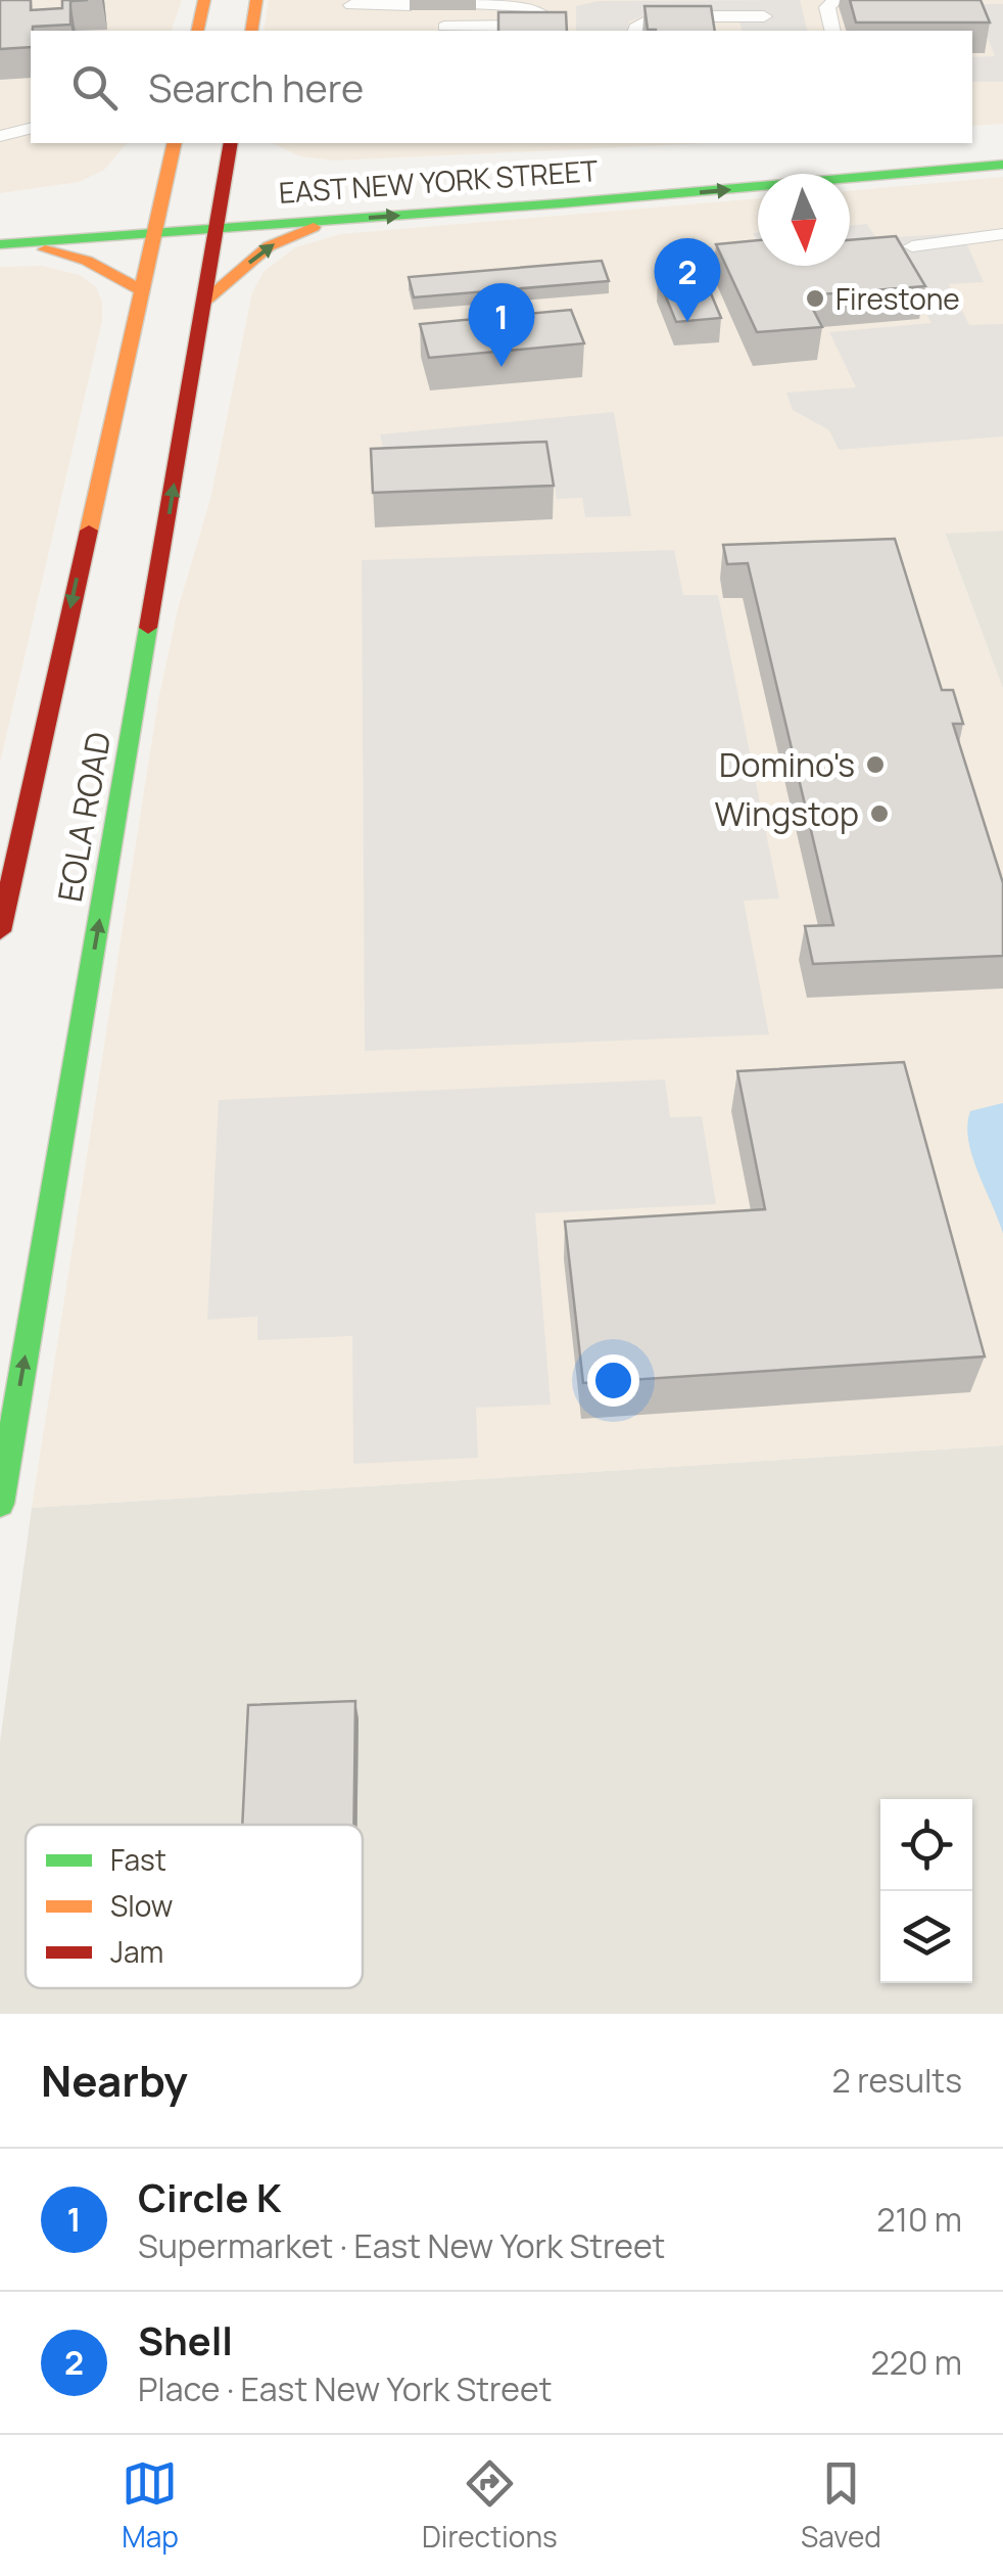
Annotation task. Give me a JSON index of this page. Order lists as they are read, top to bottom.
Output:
{
  "streets": {
    "main road": ["EAST NEW YORK STREET", "EOLA ROAD"]
  },
  "crossings": [
    ["EAST NEW YORK STREET", "EOLA ROAD"]
  ],
  "one_way": ["EAST NEW YORK STREET"],
  "places": ["Firestone", "Domino's", "Wingstop"],
  "legend": ["Fast", "Slow", "Jam"],
  "north": "bottom",
  "page": {
    "search": "Search here",
    "pins": ["2", "1"],
    "heading": ["Nearby", "2 results"],
    "list": [
      {
        "mark": "1",
        "name": "Circle K",
        "note": "Supermarket · East New York Street",
        "value": "210 m"
      },
      {
        "mark": "2",
        "name": "Shell",
        "note": "Place · East New York Street",
        "value": "220 m"
      }
    ],
    "nav": ["Map", "Directions", "Saved"]
  }
}
